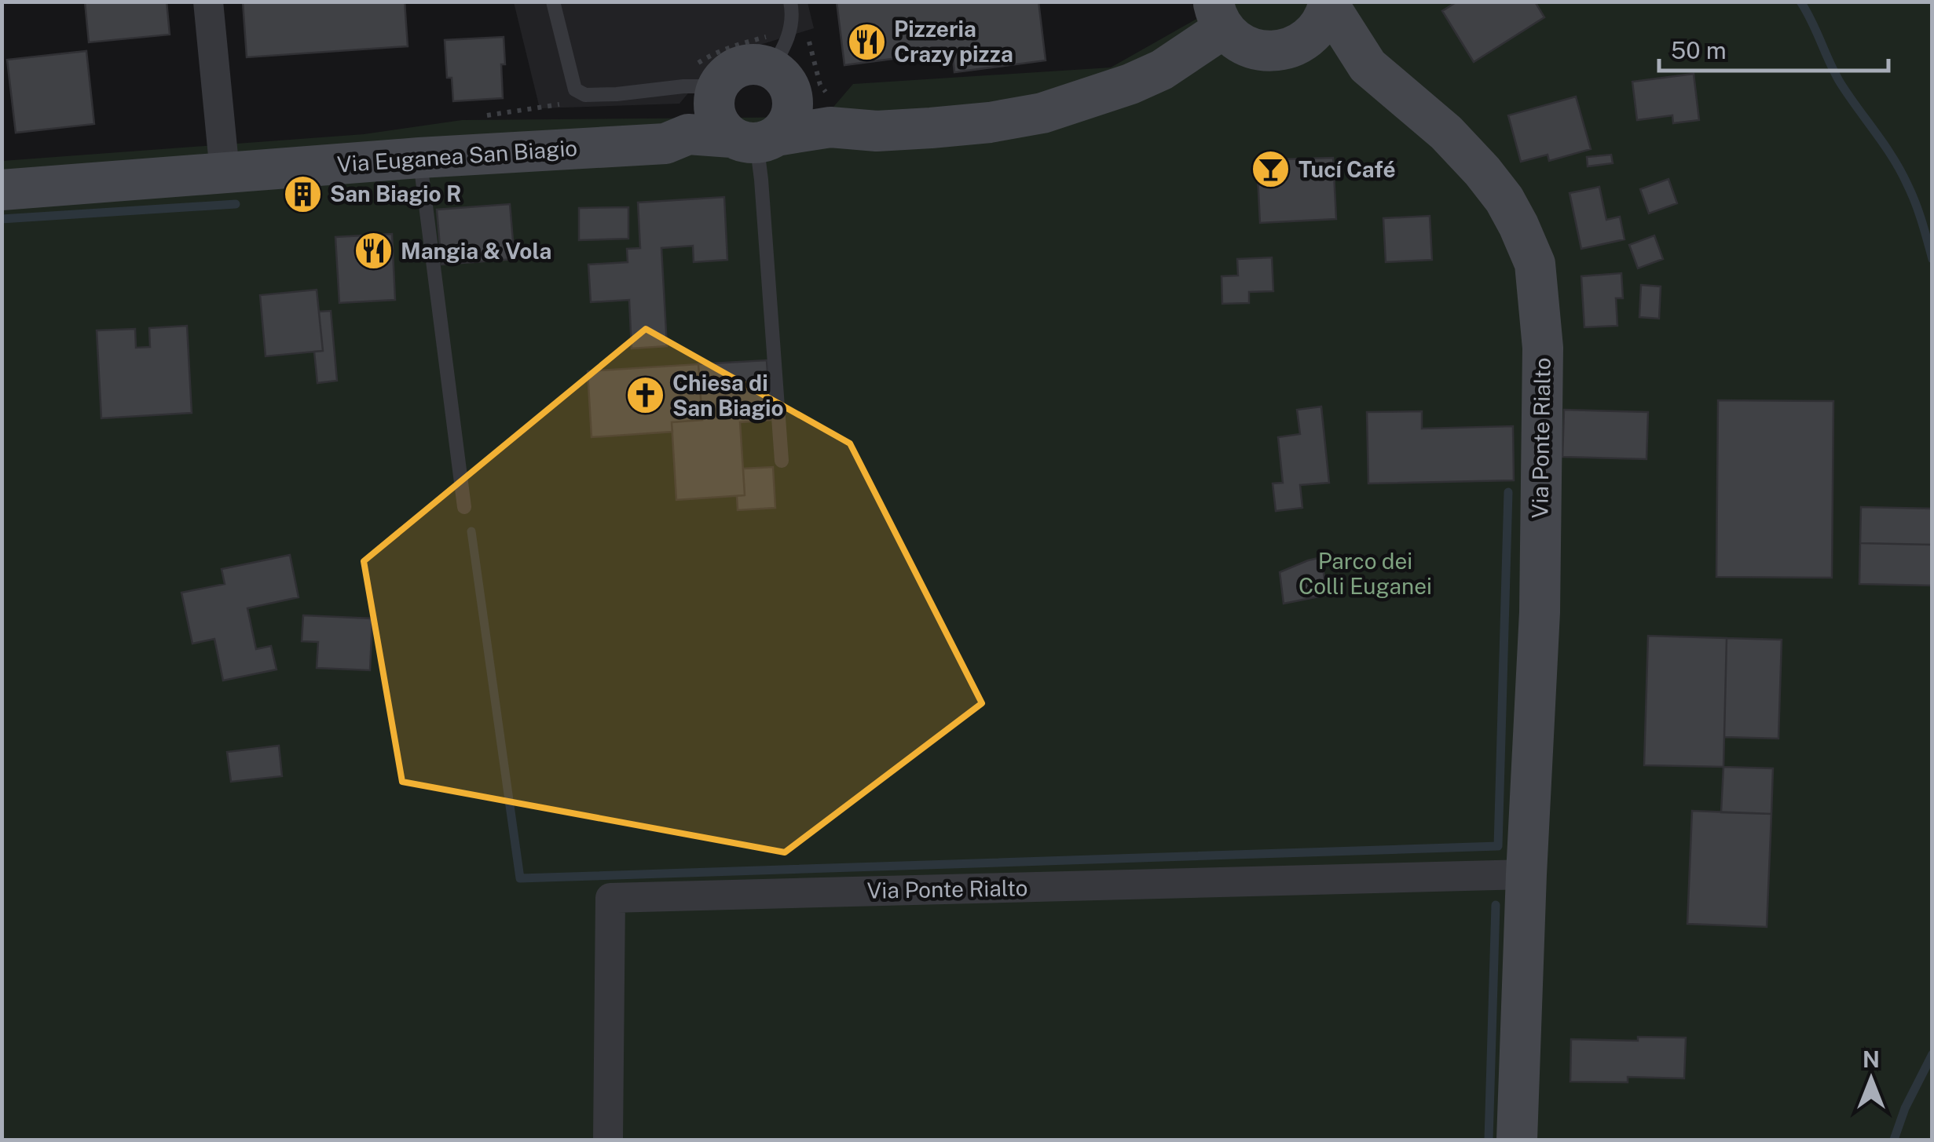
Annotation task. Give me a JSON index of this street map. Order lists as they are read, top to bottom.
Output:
{
  "streets": {
    "main road": ["Via Euganea San Biagio", "Via Ponte Rialto"]
  },
  "parks": ["Parco dei Colli Euganei"],
  "places": {
    "restaurant": ["Pizzeria Crazy pizza", "Mangia & Vola"],
    "bar": ["Tucí Café"],
    "building": ["San Biagio R"],
    "church": ["Chiesa di San Biagio"]
  },
  "scale_bar": "50 m",
  "north": "top"
}
